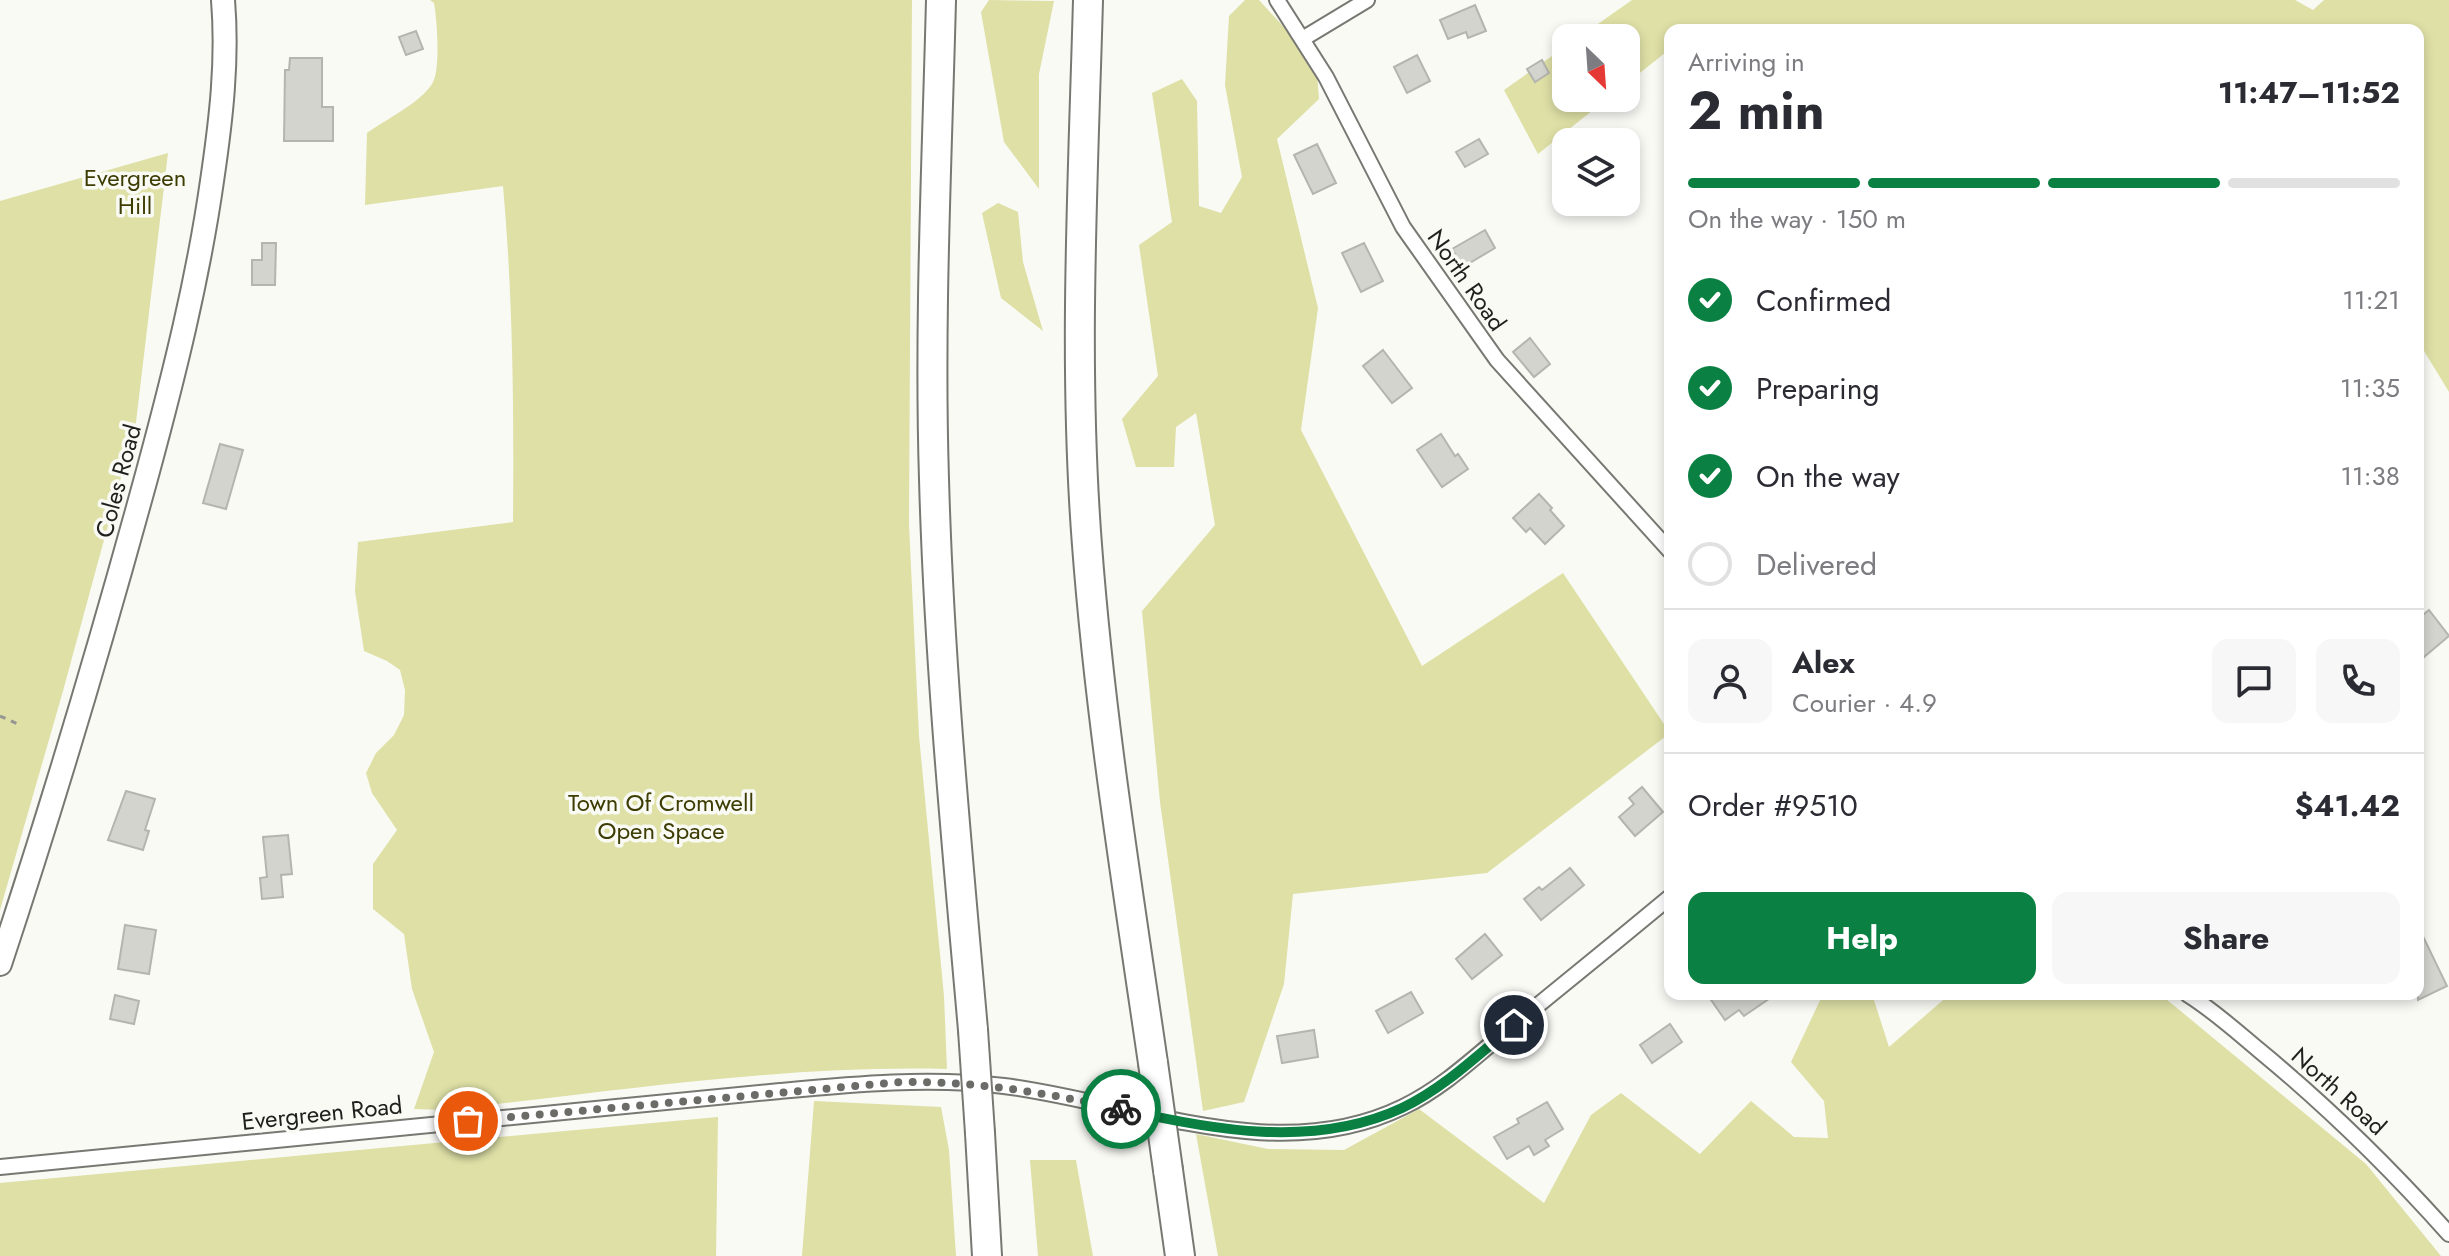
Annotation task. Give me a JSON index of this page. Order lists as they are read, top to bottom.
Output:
{
  "streets": {
    "street": ["North Road", "Coles Road", "Evergreen Road"]
  },
  "parks": ["Evergreen Hill", "Town Of Cromwell Open Space"],
  "north": "bottom right",
  "page": {
    "heading": ["2 min", "Arriving in", "11:47–11:52"],
    "panel": [
      "Alex",
      "Courier · 4.9",
      "Order #9510",
      "$41.42"
    ],
    "bar": "On the way · 150 m",
    "list": [
      ["Confirmed", "11:21"],
      ["Preparing", "11:35"],
      ["On the way", "11:38"],
      "Delivered"
    ],
    "buttons": ["Help", "Share"]
  }
}
